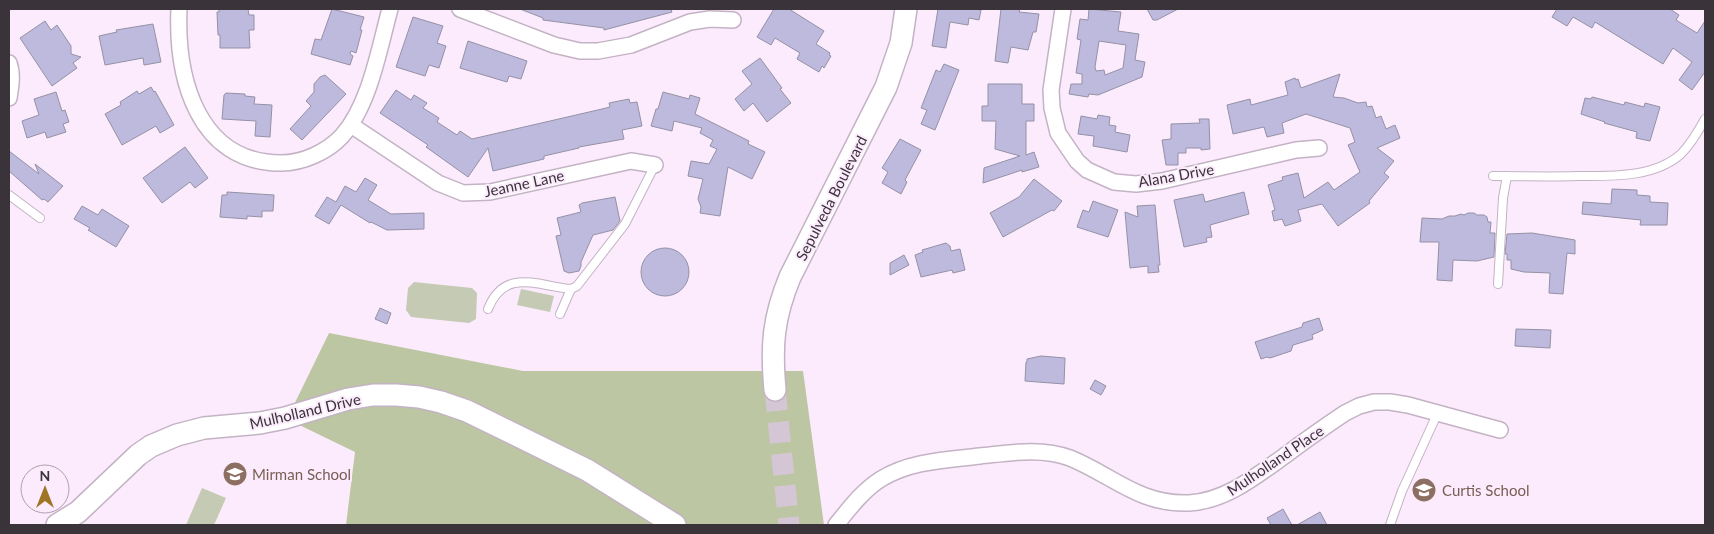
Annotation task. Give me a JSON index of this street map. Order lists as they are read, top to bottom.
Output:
{
  "streets": {
    "main road": ["Sepulveda Boulevard", "Mulholland Drive"],
    "street": ["Alana Drive", "Jeanne Lane", "Mulholland Place"]
  },
  "places": {
    "school or university": ["Mirman School", "Curtis School"]
  },
  "north": "top"
}
